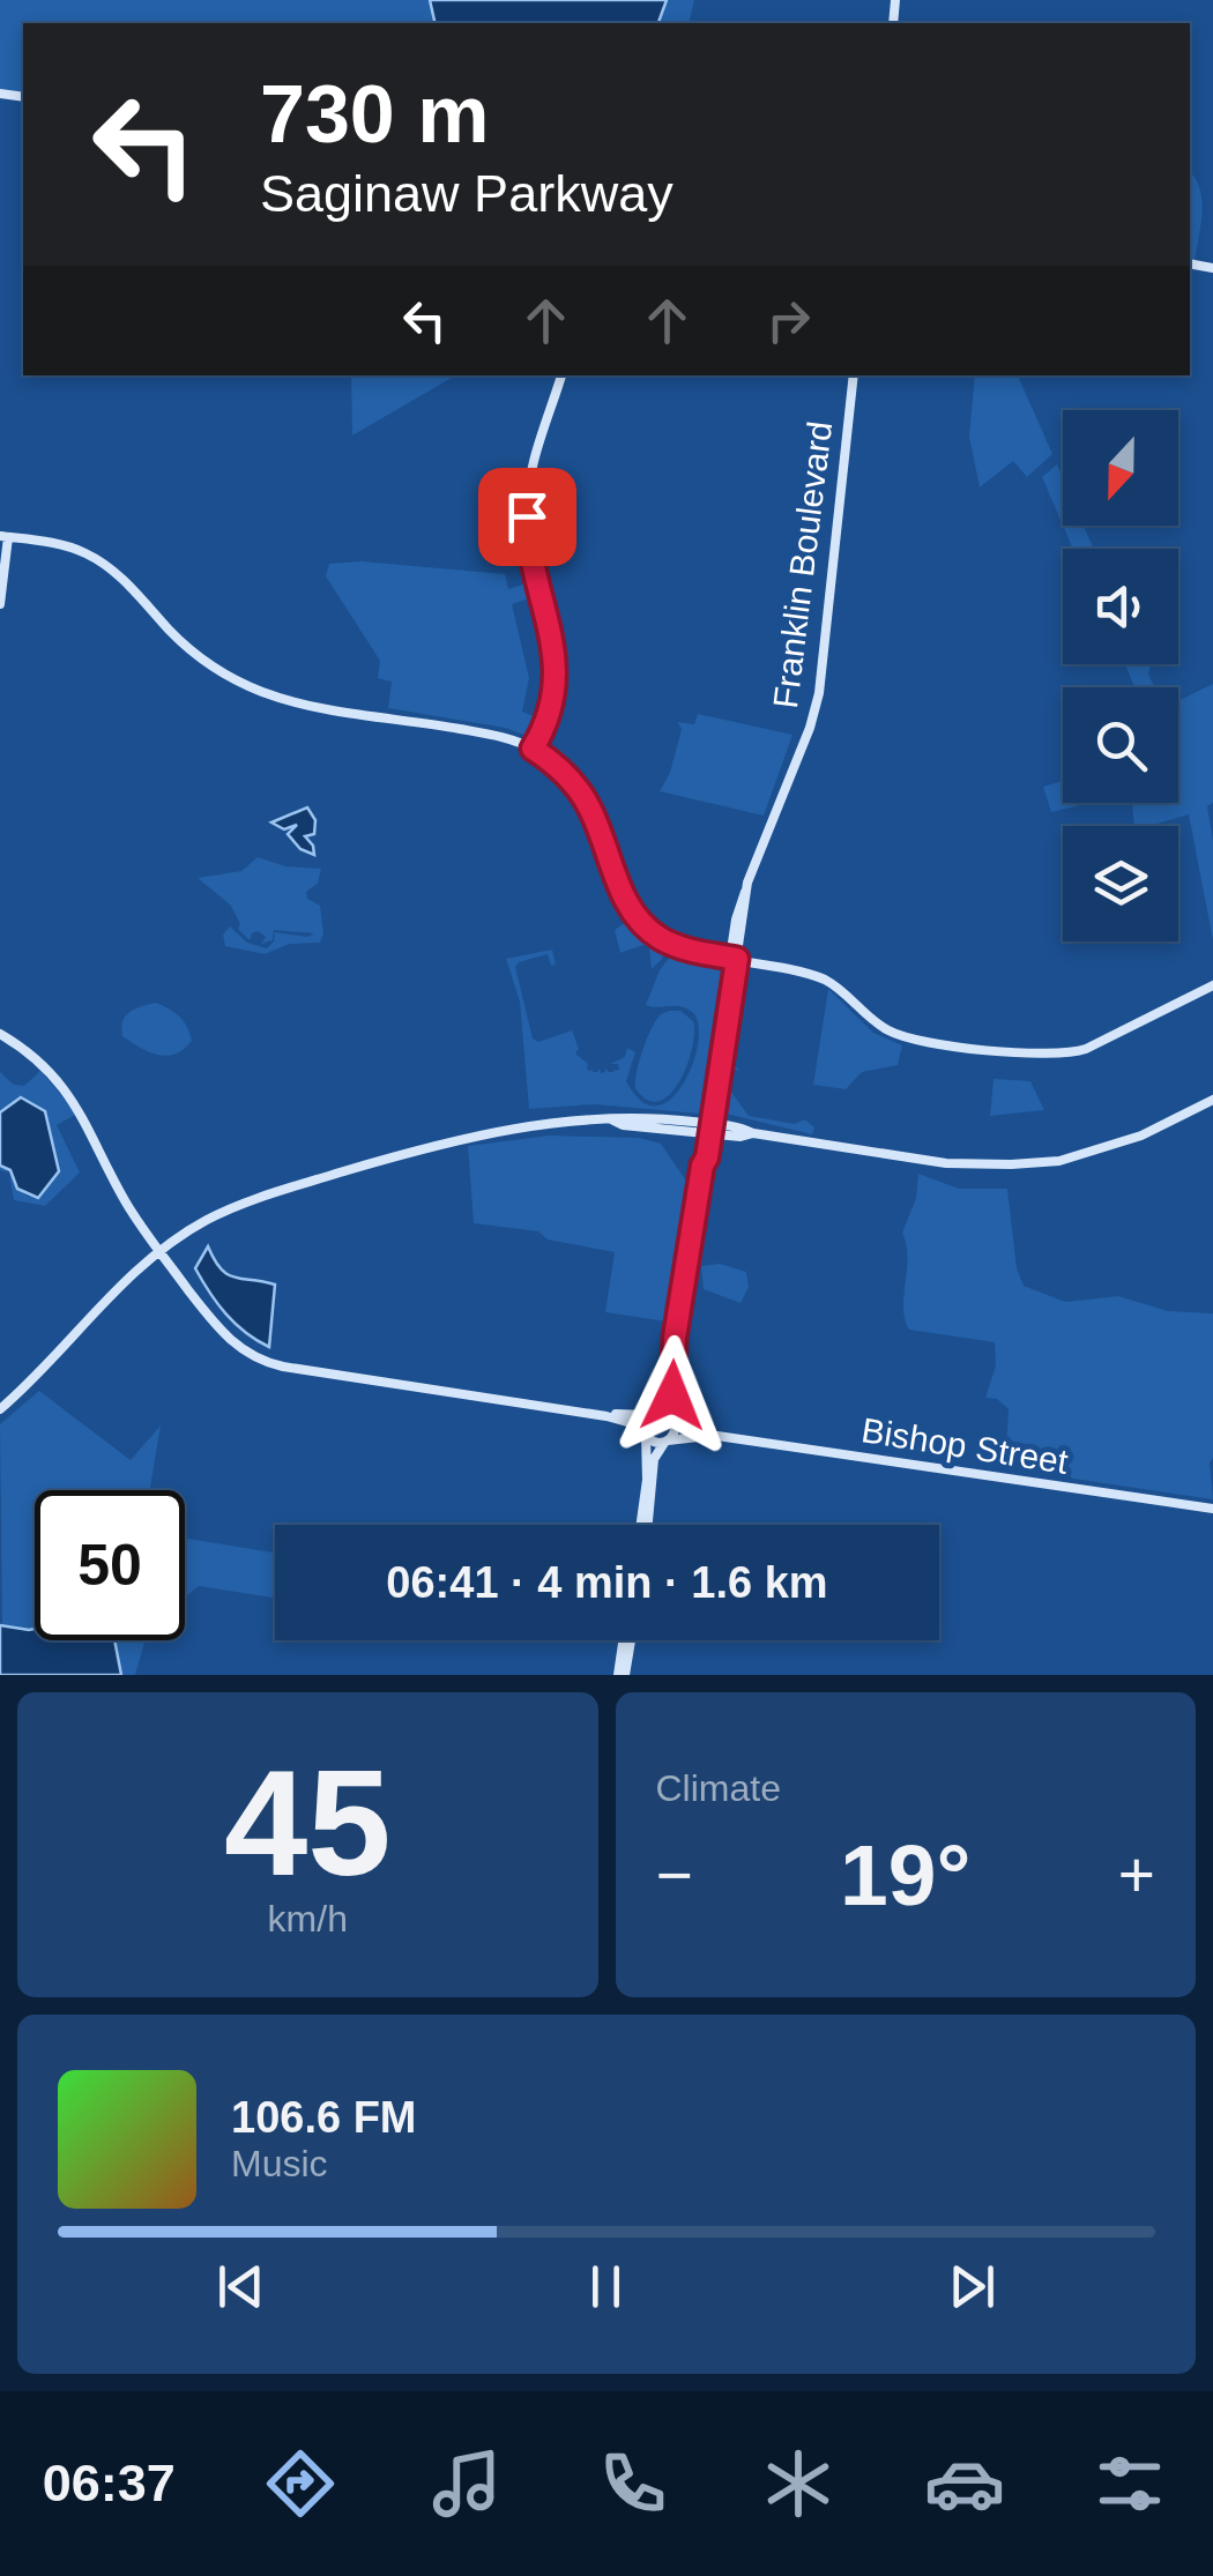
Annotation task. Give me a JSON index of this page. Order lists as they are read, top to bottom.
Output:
{
  "streets": {
    "main road": ["Franklin Boulevard", "Bishop Street"]
  },
  "crossings": [
    ["Franklin Boulevard", "Bishop Street"]
  ],
  "north": "bottom",
  "page": {
    "turn": ["730 m", "Saginaw Parkway"],
    "limit": "50",
    "trip": "06:41 · 4 min · 1.6 km",
    "tile": [
      ["45", "km/h"],
      "Climate"
    ],
    "heat": ["−", "19°", "+"],
    "song": ["106.6 FM", "Music"],
    "tabs": "06:37"
  }
}
